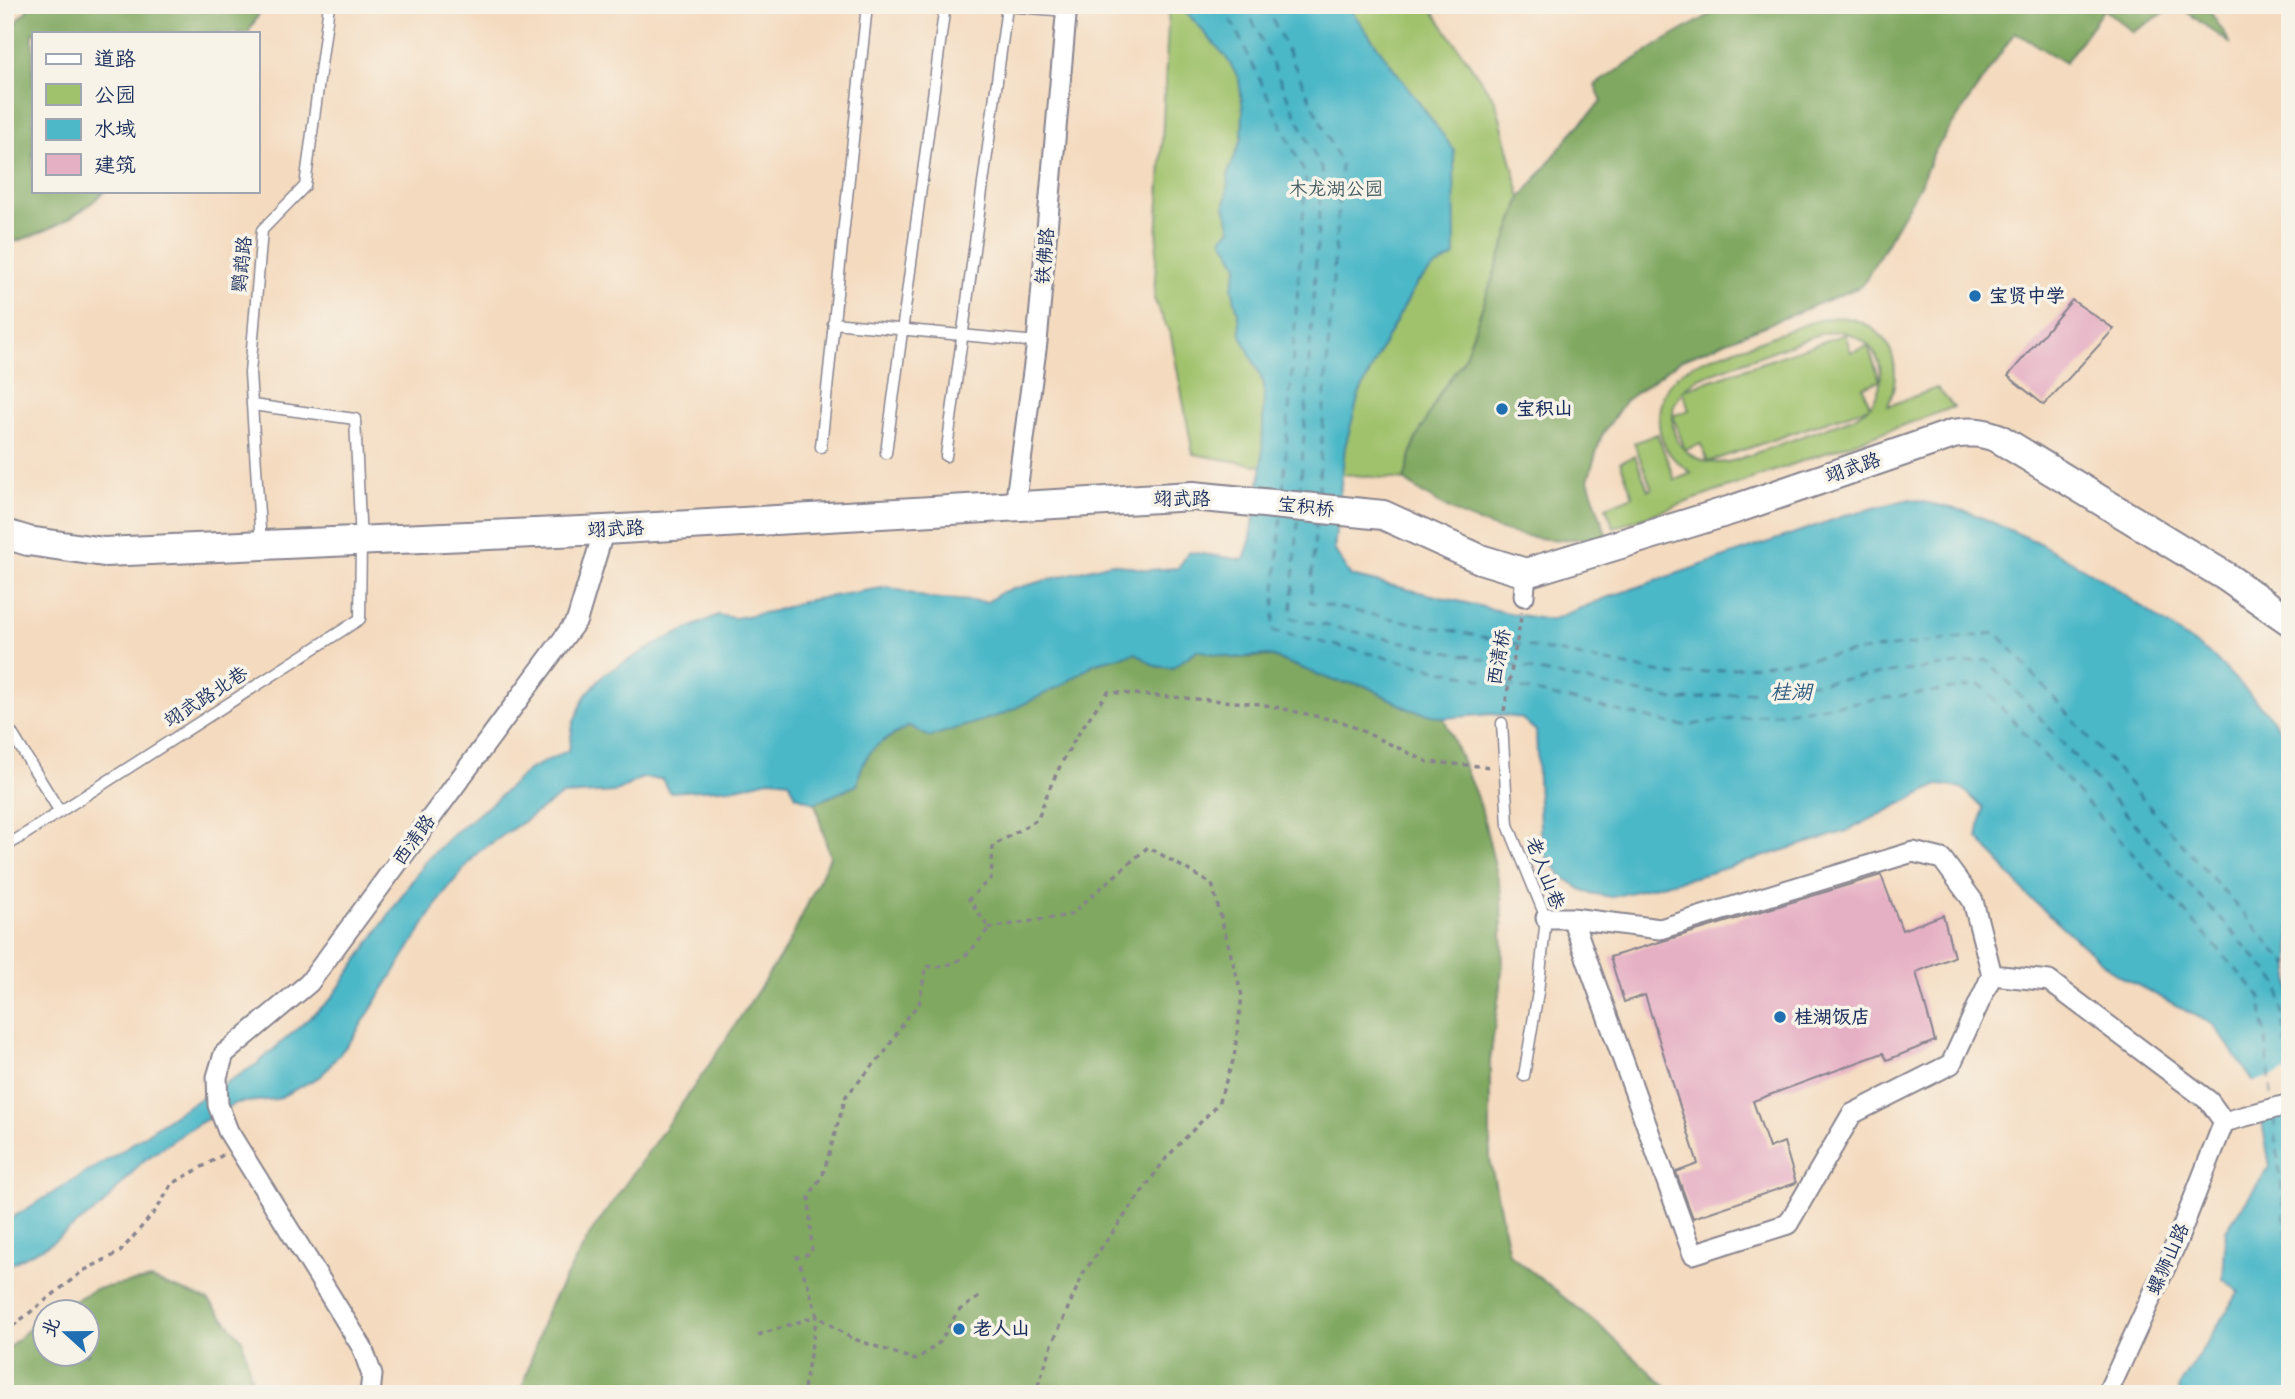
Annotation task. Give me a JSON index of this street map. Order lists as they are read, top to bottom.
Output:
{
  "streets": {
    "main road": ["翊武路", "宝积桥"],
    "street": ["铁佛路", "西清路", "螺狮山路"],
    "lane": ["鹦鹉路", "翊武路北巷", "老人山巷"],
    "path": ["西清桥"]
  },
  "crossings": [
    ["铁佛路", "翊武路"],
    ["鹦鹉路", "翊武路"],
    ["翊武路", "宝积桥"],
    ["翊武路", "西清桥"],
    ["翊武路", "翊武路北巷"],
    ["翊武路", "西清路"],
    ["宝积桥", "西清桥"],
    ["西清桥", "老人山巷"]
  ],
  "water": ["桂湖"],
  "parks": ["木龙湖公园"],
  "places": [
    "宝贤中学",
    "宝积山",
    "桂湖饭店",
    "老人山"
  ],
  "legend": [
    "道路",
    "公园",
    "水域",
    "建筑"
  ],
  "north": "left"
}
